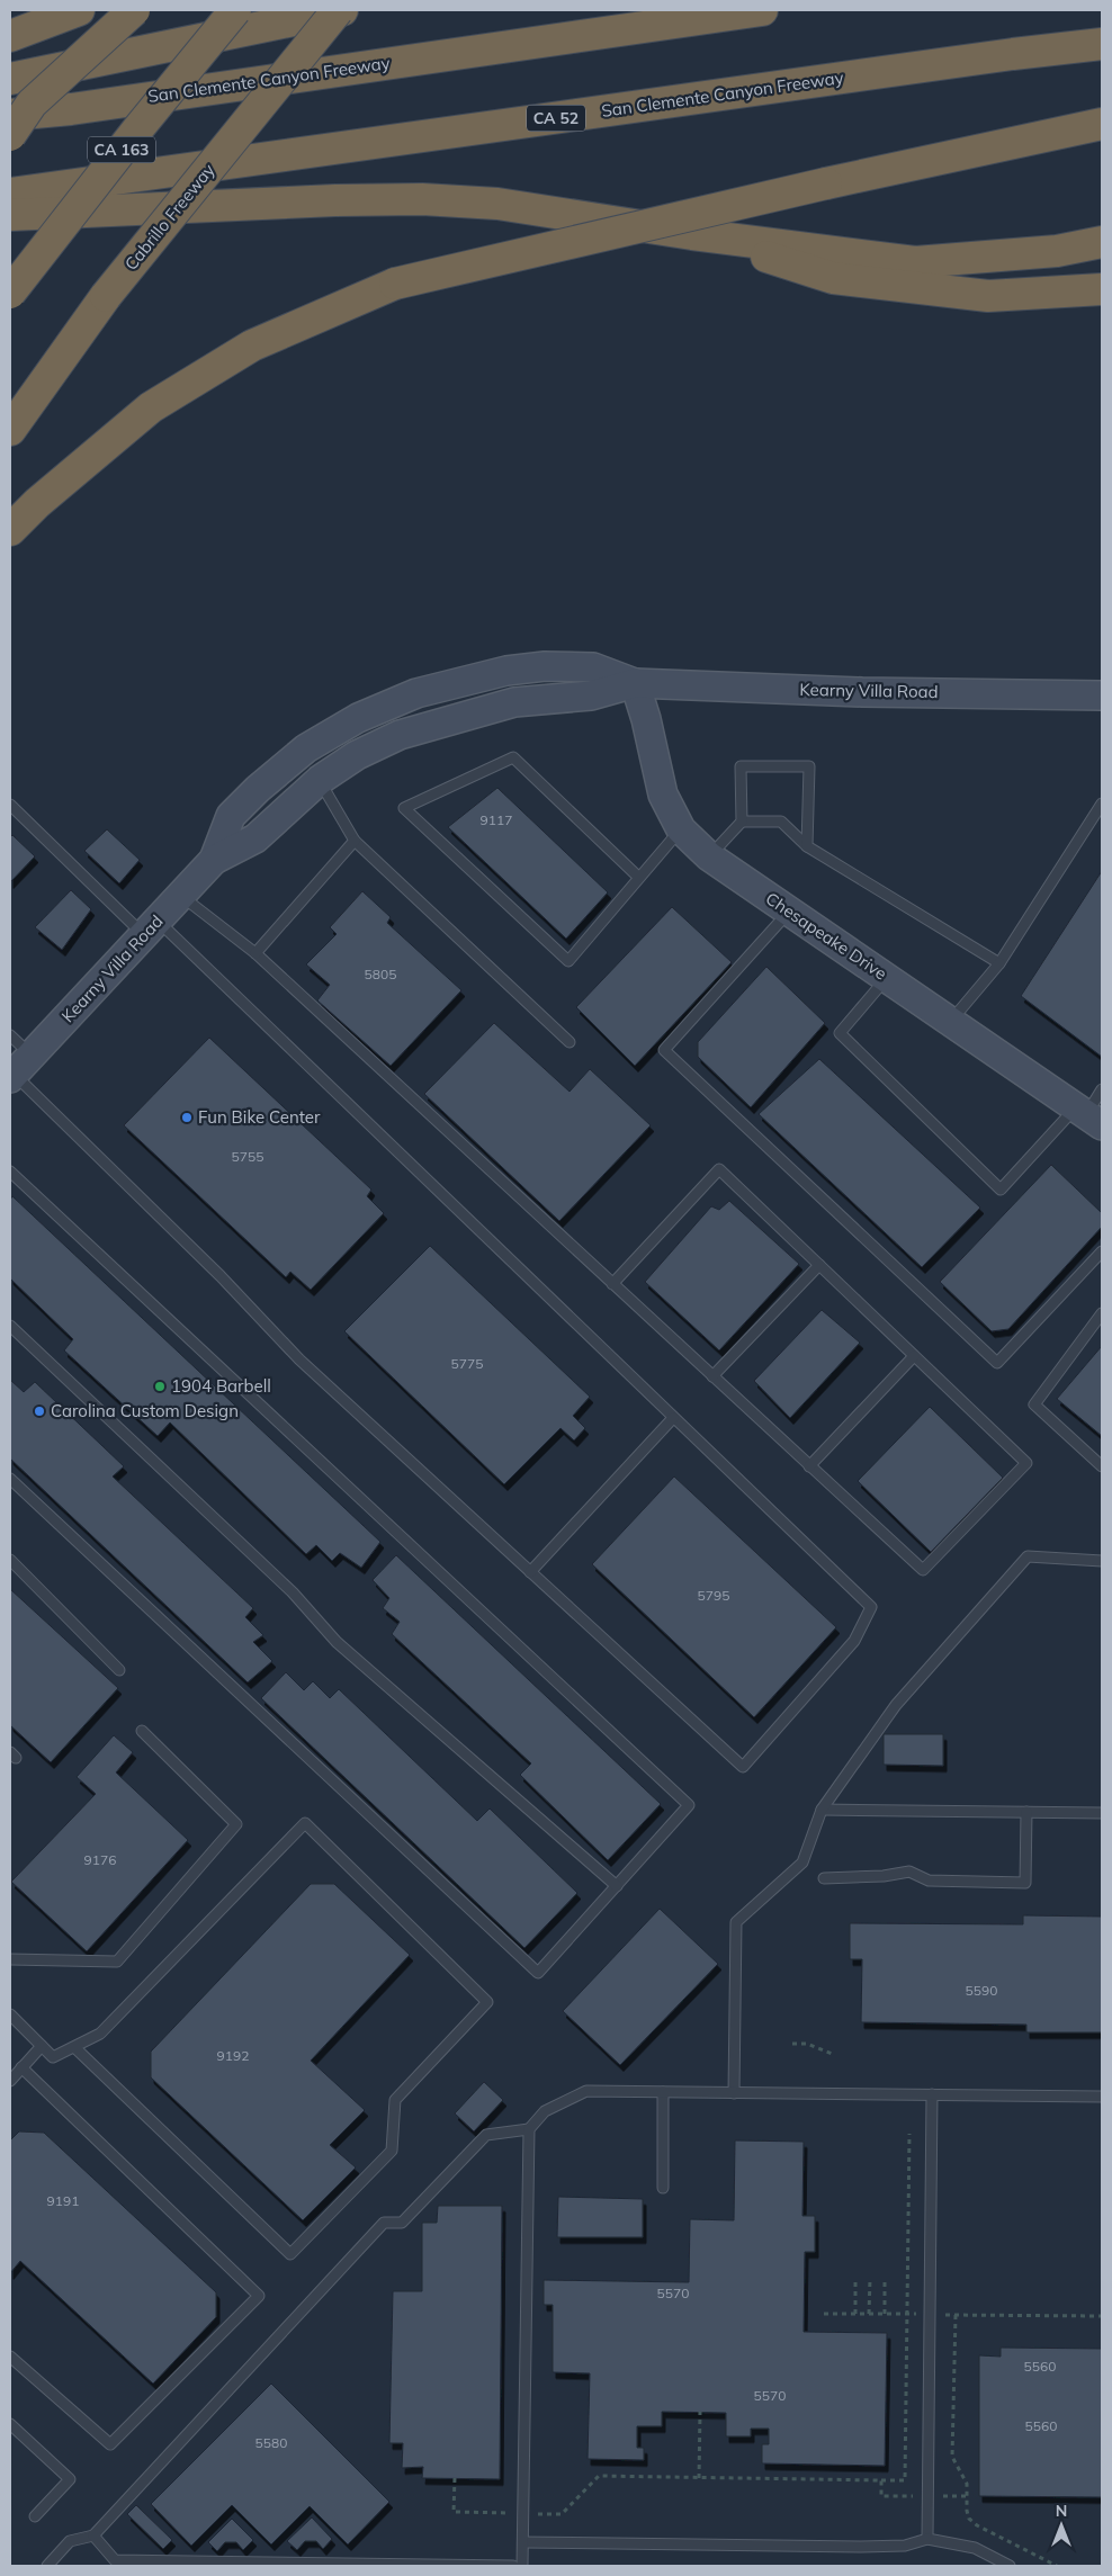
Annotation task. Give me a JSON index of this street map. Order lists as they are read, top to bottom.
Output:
{
  "streets": {
    "highway": [
      "San Clemente Canyon Freeway",
      "CA 52",
      "CA 163",
      "Cabrillo Freeway"
    ],
    "main road": ["Kearny Villa Road", "Chesapeake Drive"]
  },
  "crossings": [
    ["Kearny Villa Road", "Chesapeake Drive"]
  ],
  "places": ["Fun Bike Center", "1904 Barbell", "Carolina Custom Design"],
  "house_numbers": [
    "9117",
    "5805",
    "5755",
    "5775",
    "5795",
    "9176",
    "5590",
    "9192",
    "9191",
    "5570",
    "5560",
    "5570",
    "5560",
    "5580"
  ],
  "north": "top"
}
